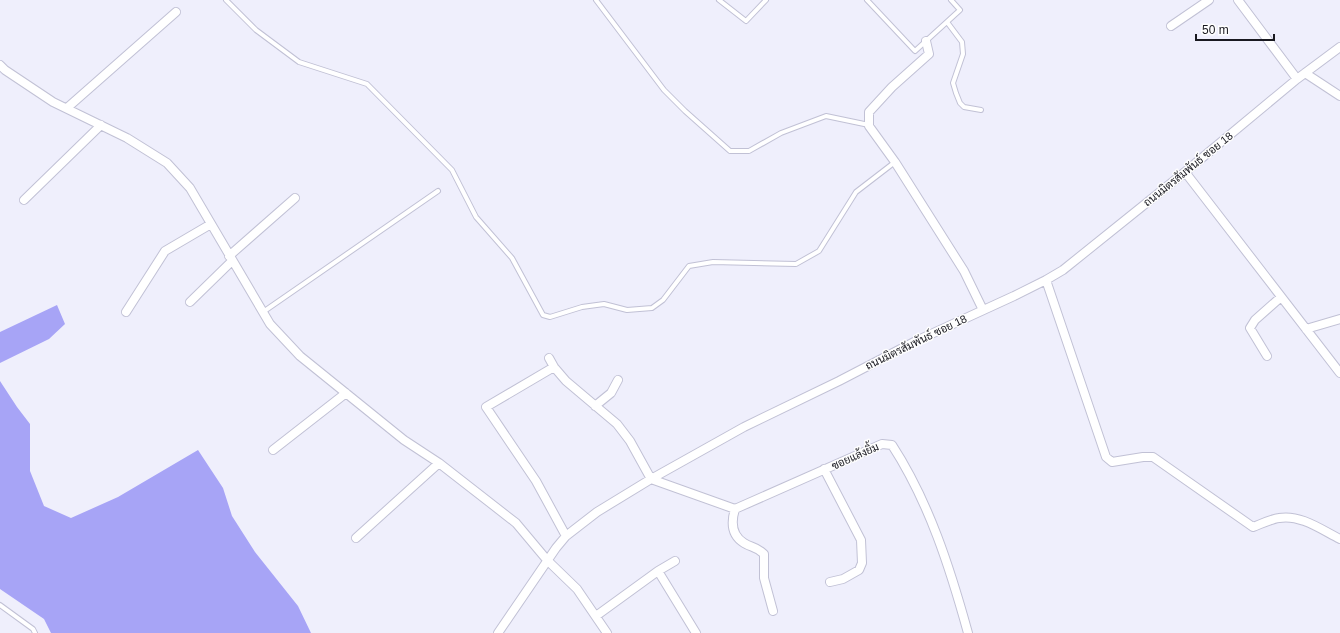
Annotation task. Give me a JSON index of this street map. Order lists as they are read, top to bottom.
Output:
{
  "streets": {
    "street": ["ถนนมิตรสัมพันธ์ ซอย 18", "ซอยแล้งยิ้ม"]
  },
  "scale_bar": "50 m"
}
